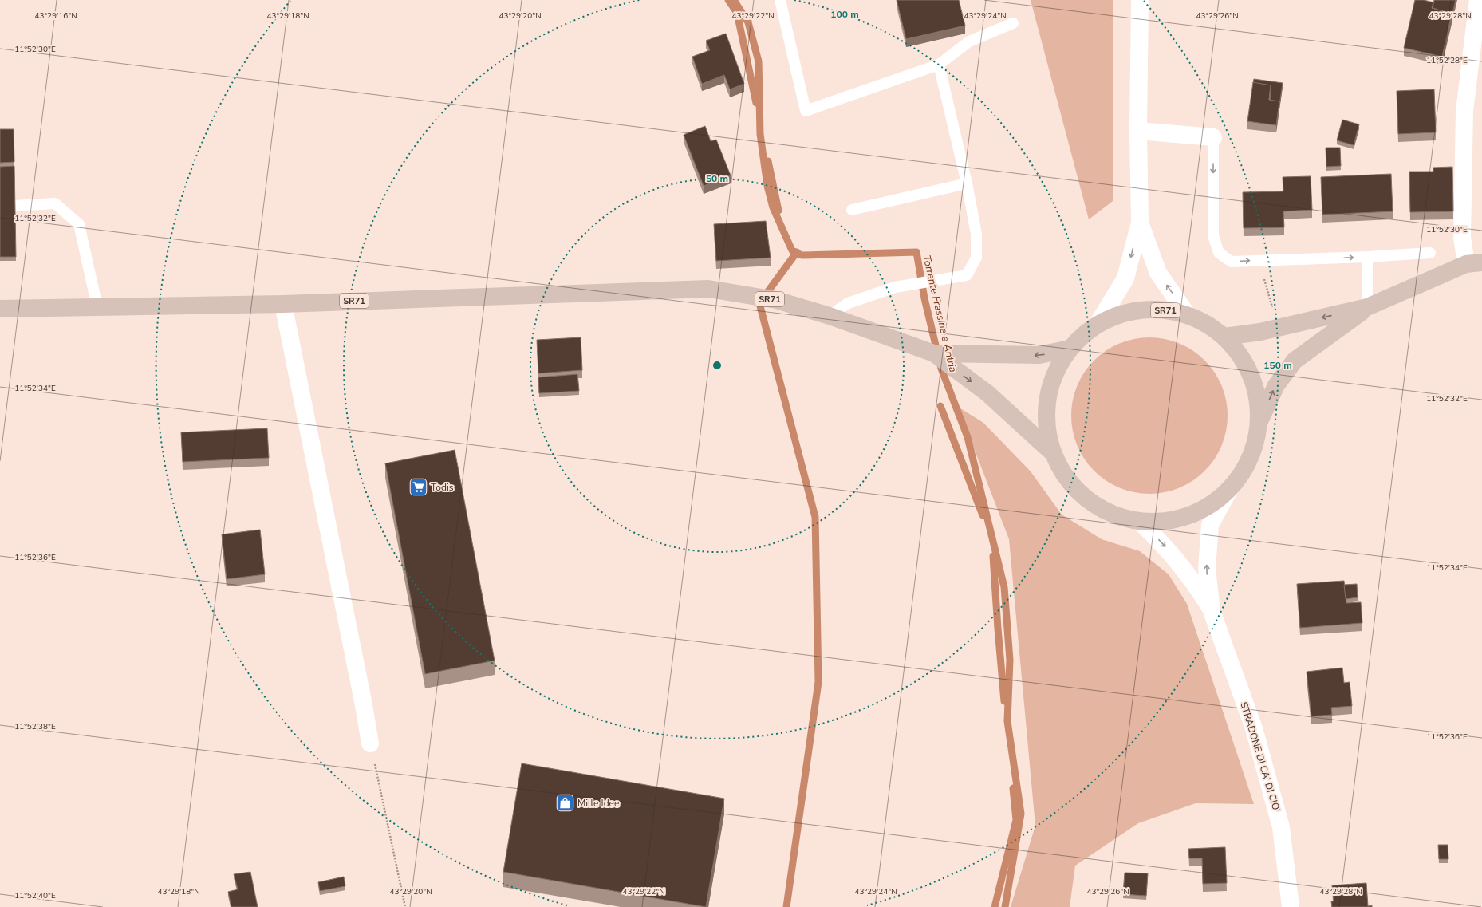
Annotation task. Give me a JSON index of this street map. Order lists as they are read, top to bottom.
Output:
{
  "streets": {
    "main road": ["SR71"],
    "street": ["STRADONE DI CA' DI CIO'"]
  },
  "water": ["Torrente Frassine e Antria"],
  "places": {
    "supermarket": ["Todis"],
    "shop": ["Mille Idee"]
  },
  "coordinates": [
    "43°29'16\"N",
    "43°29'18\"N",
    "43°29'20\"N",
    "43°29'22\"N",
    "43°29'24\"N",
    "43°29'26\"N",
    "43°29'28\"N",
    "11°52'30\"E",
    "11°52'28\"E",
    "11°52'32\"E",
    "11°52'34\"E",
    "11°52'36\"E",
    "11°52'38\"E",
    "11°52'40\"E"
  ],
  "rings": ["100 m", "50 m", "150 m"]
}
